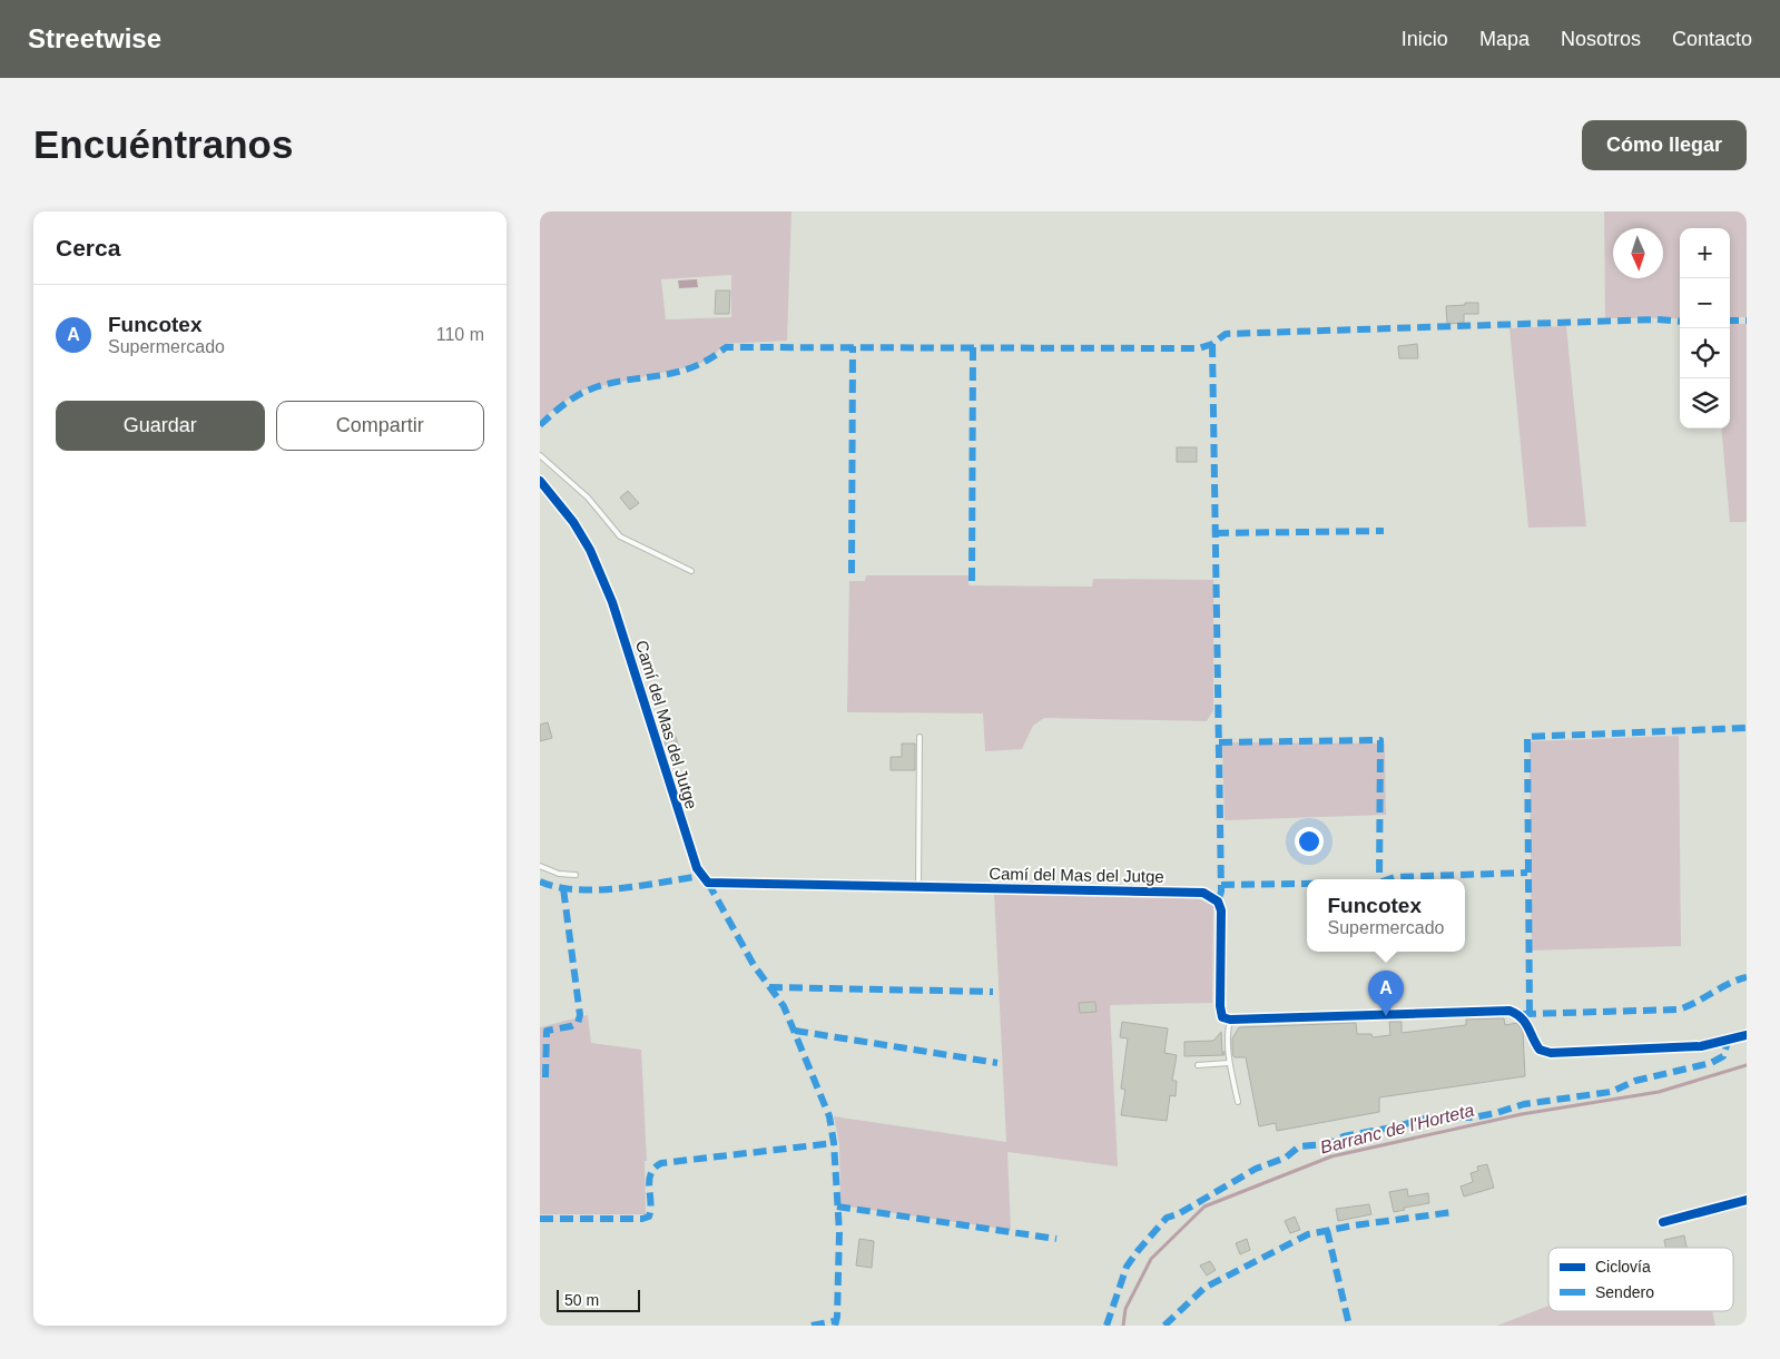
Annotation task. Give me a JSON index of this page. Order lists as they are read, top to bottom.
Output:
{
  "streets": {
    "street": ["Camí del Mas del Jutge"]
  },
  "water": ["Barranc de l'Horteta"],
  "legend": ["Ciclovía", "Sendero"],
  "scale_bar": "50 m",
  "north": "bottom",
  "page": {
    "header": "Streetwise",
    "nav": [
      "Inicio",
      "Mapa",
      "Nosotros",
      "Contacto"
    ],
    "buttons": [
      "Cómo llegar",
      ["Guardar", "Compartir"]
    ],
    "title": "Encuéntranos",
    "heading": "Cerca",
    "map_buttons": ["+", "−"],
    "list": [
      {
        "mark": "A",
        "name": "Funcotex",
        "note": "Supermercado",
        "value": "110 m"
      }
    ],
    "popup": ["Funcotex", "Supermercado"],
    "pins": "A",
    "scale": "50 m"
  }
}
